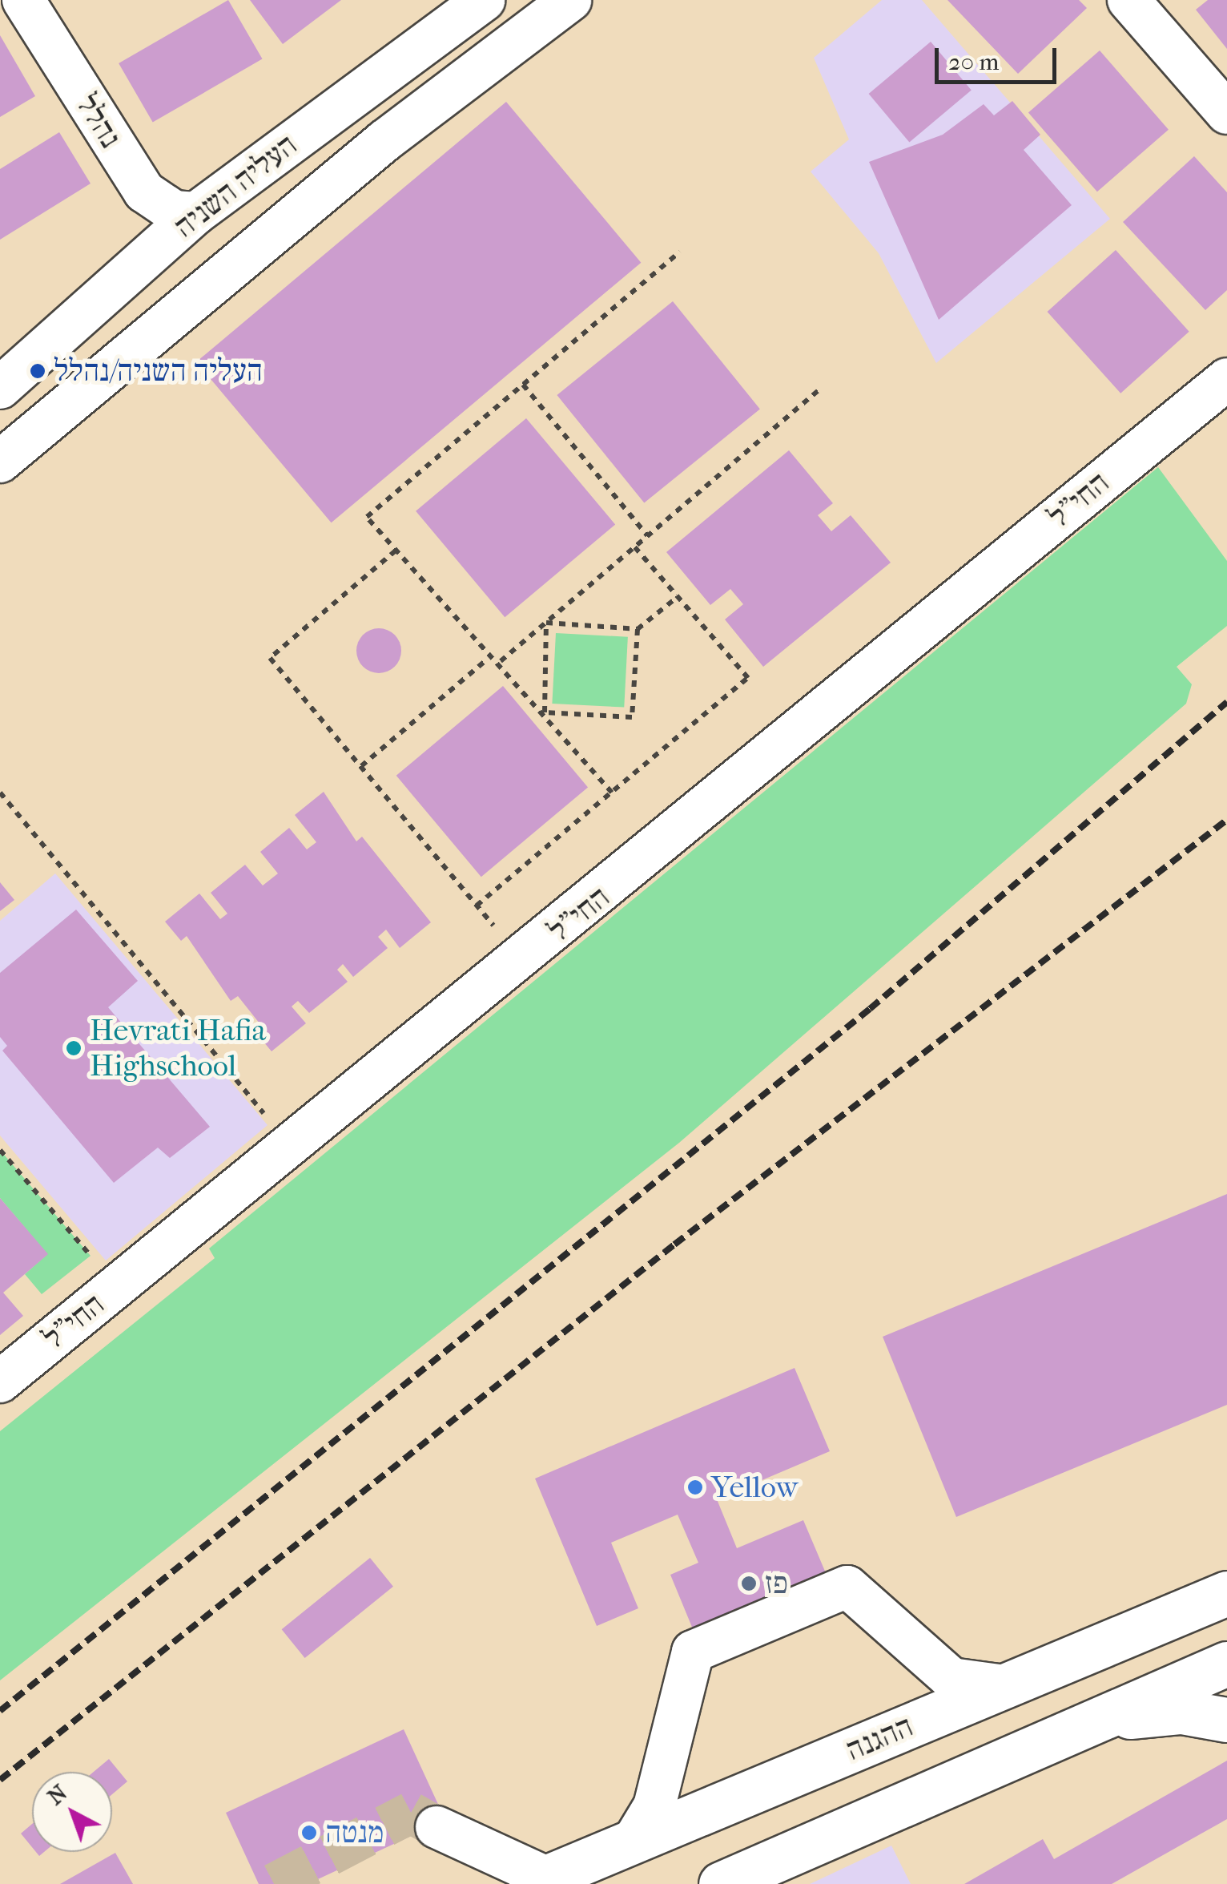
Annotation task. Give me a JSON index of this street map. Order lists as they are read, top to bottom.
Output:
{
  "streets": {
    "highway": ["ההגנה"],
    "street": ["נהלל", "העליה השניה", "החי\"ל"]
  },
  "crossings": [
    ["נהלל", "העליה השניה"]
  ],
  "places": [
    "העליה השניה/נהלל",
    "Hevrati Hafia Highschool",
    "Yellow",
    "פז",
    "מנטה"
  ],
  "scale_bar": "20 m",
  "north": "top left"
}
